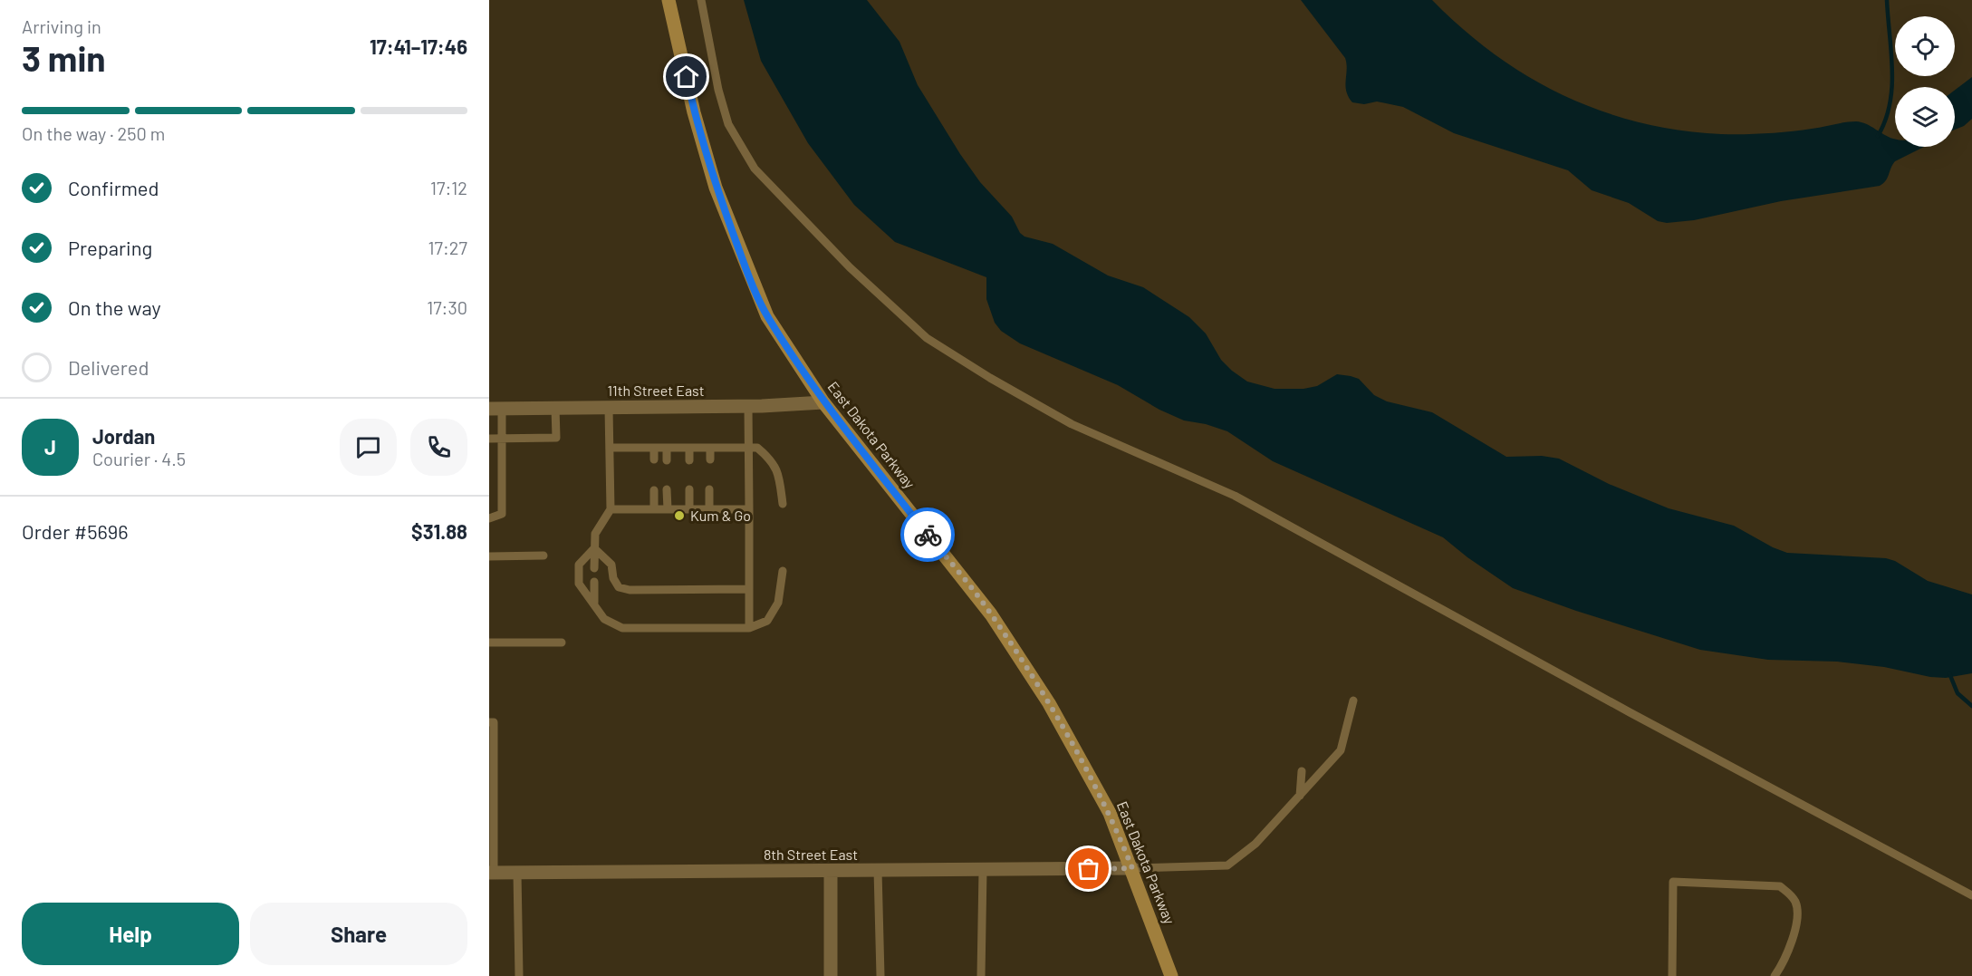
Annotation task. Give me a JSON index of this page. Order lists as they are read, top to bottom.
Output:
{
  "streets": {
    "main road": ["East Dakota Parkway"],
    "street": ["11th Street East", "8th Street East"]
  },
  "crossings": [
    ["11th Street East", "East Dakota Parkway"],
    ["East Dakota Parkway", "8th Street East"]
  ],
  "places": ["Kum & Go"],
  "page": {
    "heading": ["3 min", "Arriving in", "17:41–17:46"],
    "panel": [
      "Jordan",
      "Courier · 4.5",
      "Order #5696",
      "$31.88"
    ],
    "bar": "On the way · 250 m",
    "list": [
      ["Confirmed", "17:12"],
      ["Preparing", "17:27"],
      ["On the way", "17:30"],
      "Delivered"
    ],
    "round": "J",
    "buttons": ["Help", "Share"]
  }
}
